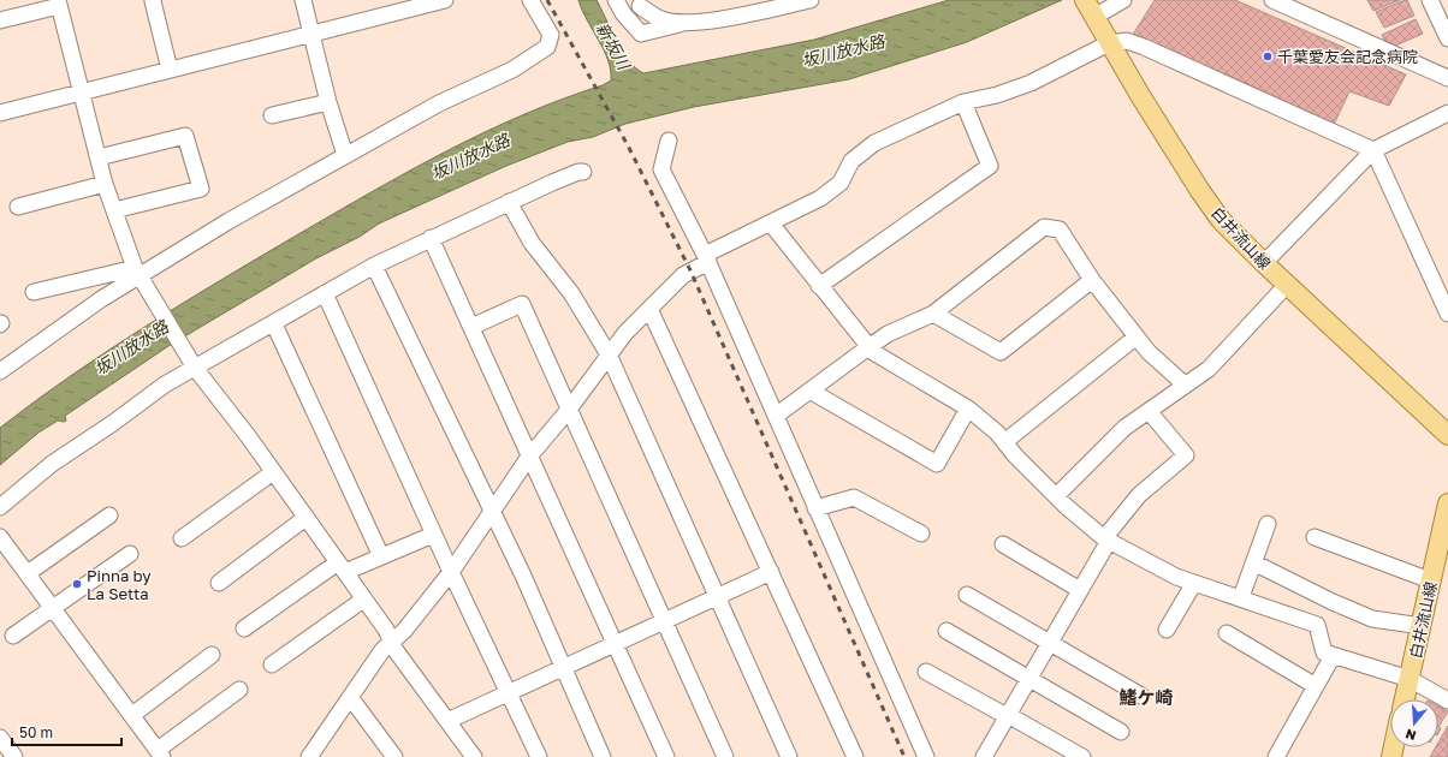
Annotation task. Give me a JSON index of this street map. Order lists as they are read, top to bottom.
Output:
{
  "streets": {
    "main road": ["白井流山線"]
  },
  "districts": ["鰭ケ崎"],
  "water": ["新坂川", "坂川放水路"],
  "places": ["千葉愛友会記念病院", "Pinna by La Setta"],
  "scale_bar": "50 m",
  "north": "bottom"
}
